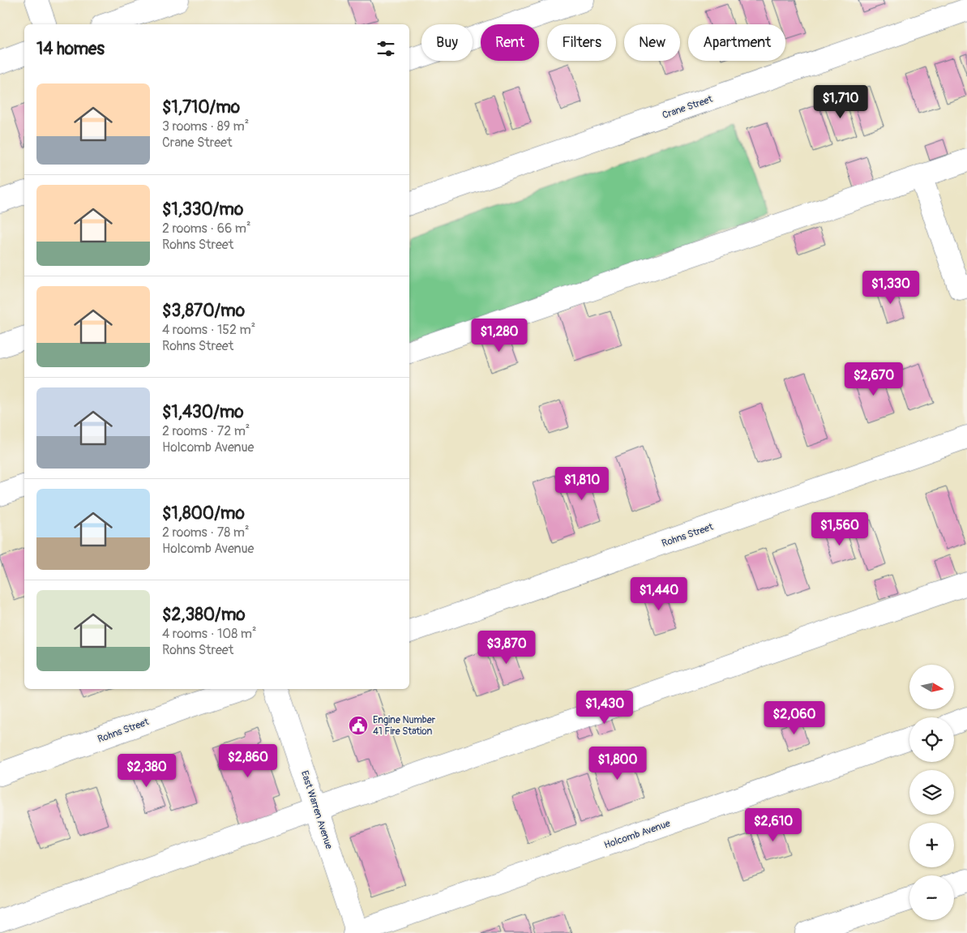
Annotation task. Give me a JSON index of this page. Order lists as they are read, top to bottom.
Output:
{
  "streets": {
    "street": [
      "Crane Street",
      "Rohns Street",
      "East Warren Avenue",
      "Holcomb Avenue"
    ]
  },
  "crossings": [
    ["East Warren Avenue", "Holcomb Avenue"]
  ],
  "places": {
    "public building": ["Engine Number 41 Fire Station"]
  },
  "north": "right",
  "page": {
    "chip": [
      "Buy",
      "Rent",
      "Filters",
      "New",
      "Apartment"
    ],
    "heading": "14 homes",
    "list": [
      {
        "name": "$1,710/mo",
        "note": "3 rooms · 89 m² · Crane Street"
      },
      {
        "name": "$1,330/mo",
        "note": "2 rooms · 66 m² · Rohns Street"
      },
      {
        "name": "$3,870/mo",
        "note": "4 rooms · 152 m² · Rohns Street"
      },
      {
        "name": "$1,430/mo",
        "note": "2 rooms · 72 m² · Holcomb Avenue"
      },
      {
        "name": "$1,800/mo",
        "note": "2 rooms · 78 m² · Holcomb Avenue"
      },
      {
        "name": "$2,380/mo",
        "note": "4 rooms · 108 m² · Rohns Street"
      }
    ],
    "price": [
      "$1,710",
      "$1,330",
      "$1,280",
      "$2,670",
      "$1,810",
      "$1,560",
      "$1,440",
      "$3,870",
      "$1,430",
      "$2,060",
      "$2,860",
      "$1,800",
      "$2,380",
      "$2,610"
    ],
    "map_buttons": ["+", "−"]
  }
}
